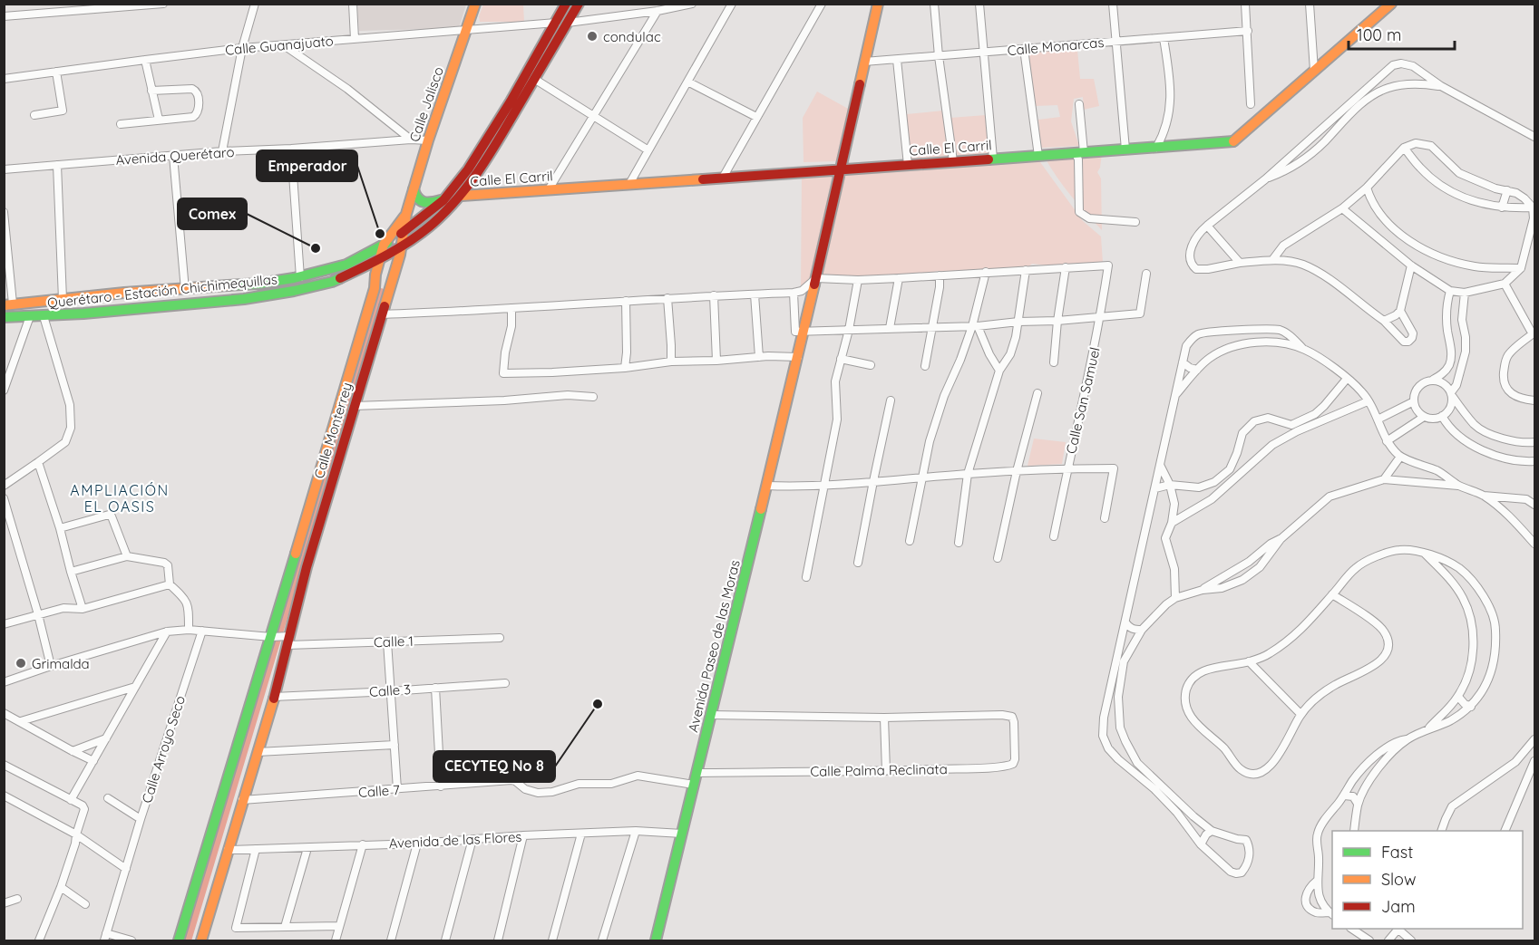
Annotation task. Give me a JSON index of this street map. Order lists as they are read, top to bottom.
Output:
{
  "streets": {
    "main road": [
      "Calle Jalisco",
      "Calle El Carril",
      "Querétaro - Estación Chichimequillas",
      "Calle Monterrey",
      "Avenida Paseo de las Moras"
    ],
    "street": [
      "Calle Guanajuato",
      "Calle Monarcas",
      "Avenida Querétaro",
      "Calle San Samuel",
      "Calle 1",
      "Calle 3",
      "Calle Arroyo Seco",
      "Calle Palma Reclinata",
      "Calle 7",
      "Avenida de las Flores"
    ]
  },
  "crossings": [
    ["Calle Guanajuato", "Calle Jalisco"],
    ["Calle Guanajuato", "Querétaro - Estación Chichimequillas"],
    ["Calle Monarcas", "Avenida Paseo de las Moras"],
    ["Calle Jalisco", "Avenida Querétaro"],
    ["Calle Jalisco", "Querétaro - Estación Chichimequillas"],
    ["Calle Jalisco", "Calle Monterrey"],
    ["Calle El Carril", "Querétaro - Estación Chichimequillas"],
    ["Calle El Carril", "Avenida Paseo de las Moras"],
    ["Querétaro - Estación Chichimequillas", "Calle Monterrey"],
    ["Calle Monterrey", "Calle 1"],
    ["Calle Monterrey", "Calle 3"],
    ["Calle Monterrey", "Calle 7"],
    ["Calle Monterrey", "Avenida de las Flores"],
    ["Calle 1", "Calle Arroyo Seco"],
    ["Avenida Paseo de las Moras", "Calle Palma Reclinata"],
    ["Avenida Paseo de las Moras", "Calle 7"],
    ["Avenida Paseo de las Moras", "Avenida de las Flores"]
  ],
  "districts": ["AMPLIACIÓN EL OASIS"],
  "places": [
    "condulac",
    "Emperador",
    "Comex",
    "Grimalda",
    "CECYTEQ No 8"
  ],
  "legend": ["Fast", "Slow", "Jam"],
  "scale_bar": "100 m"
}
